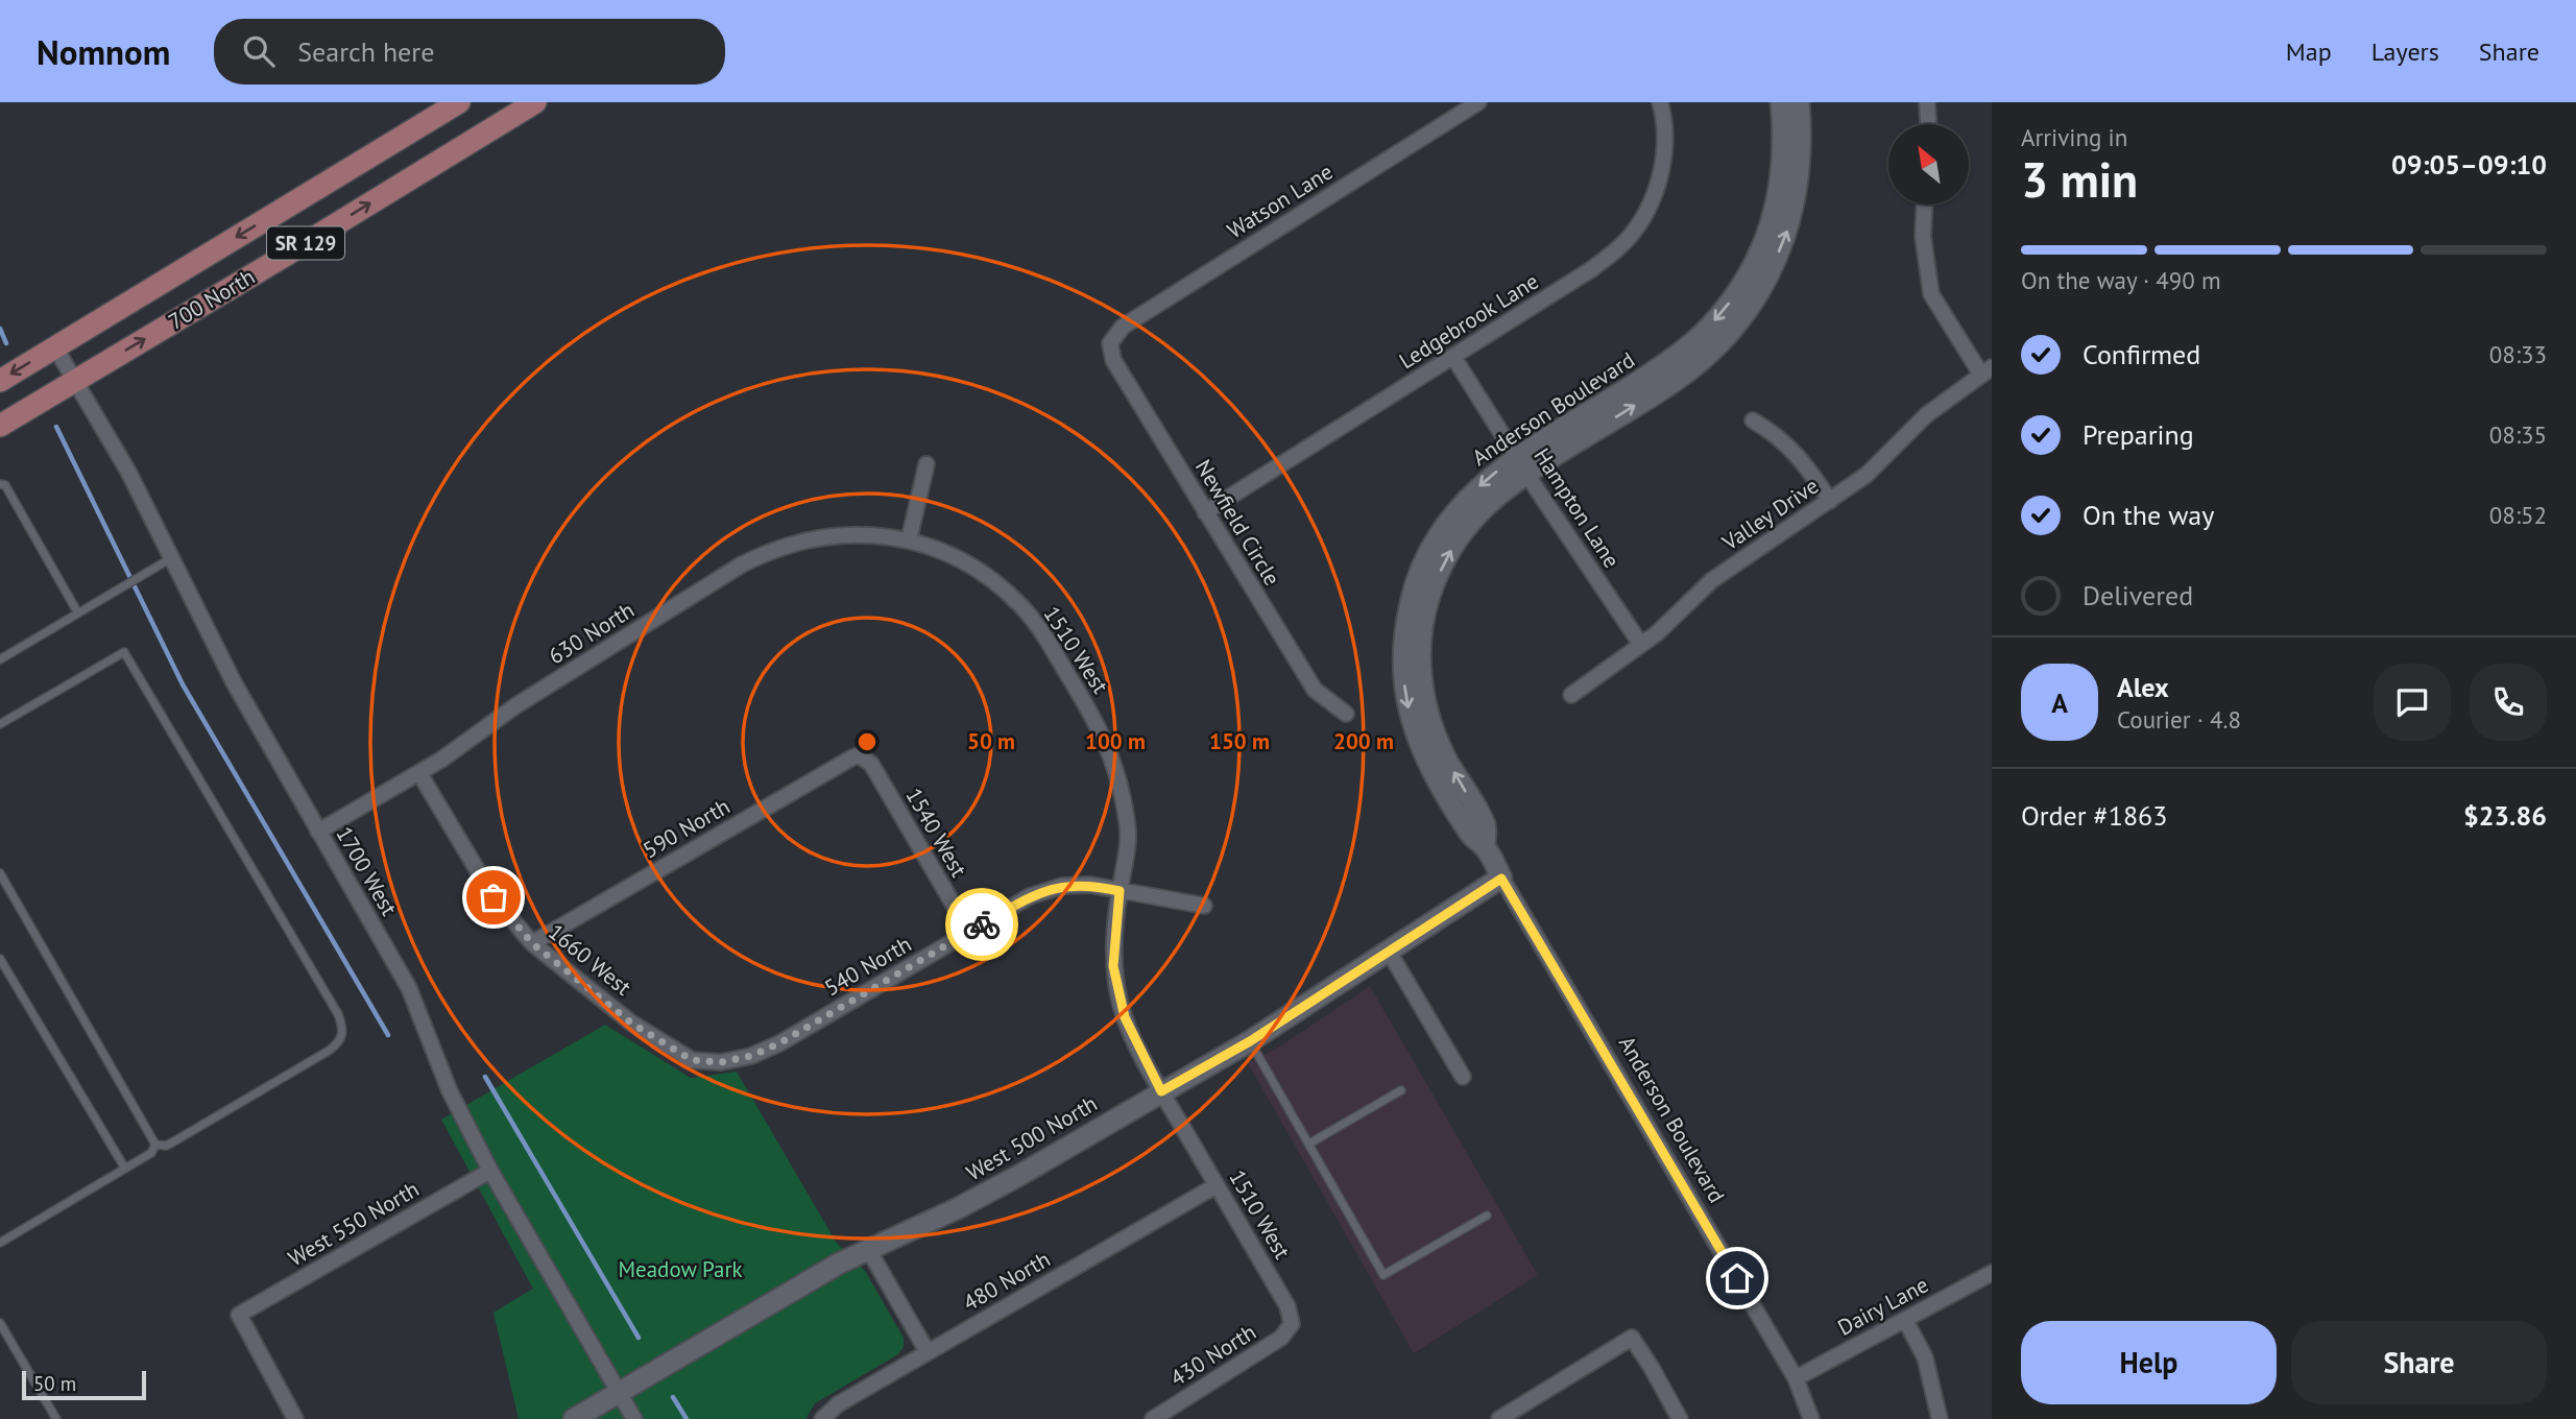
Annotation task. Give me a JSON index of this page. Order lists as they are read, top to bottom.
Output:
{
  "streets": {
    "main road": ["SR 129", "700 North"],
    "street": [
      "Watson Lane",
      "Ledgebrook Lane",
      "Anderson Boulevard",
      "Hampton Lane",
      "Valley Drive",
      "Newfield Circle",
      "630 North",
      "1510 West",
      "590 North",
      "1540 West",
      "1700 West",
      "1660 West",
      "540 North",
      "West 500 North",
      "West 550 North",
      "480 North",
      "Dairy Lane",
      "430 North"
    ]
  },
  "crossings": [
    ["Watson Lane", "Newfield Circle"],
    ["700 North", "1700 West"],
    ["Ledgebrook Lane", "Hampton Lane"],
    ["Ledgebrook Lane", "Newfield Circle"],
    ["Anderson Boulevard", "Hampton Lane"],
    ["Anderson Boulevard", "West 500 North"],
    ["Anderson Boulevard", "Dairy Lane"],
    ["Hampton Lane", "Valley Drive"],
    ["630 North", "1510 West"],
    ["630 North", "1700 West"],
    ["630 North", "1660 West"],
    ["1510 West", "540 North"],
    ["1510 West", "West 500 North"],
    ["1510 West", "480 North"],
    ["1510 West", "430 North"],
    ["590 North", "1540 West"],
    ["590 North", "1660 West"],
    ["1540 West", "540 North"],
    ["1700 West", "West 500 North"],
    ["1700 West", "West 550 North"],
    ["1660 West", "540 North"]
  ],
  "parks": ["Meadow Park"],
  "scale_bar": "50 m",
  "north": "top left",
  "page": {
    "header": "Nomnom",
    "search": "Search here",
    "nav": ["Map", "Layers", "Share"],
    "heading": ["3 min", "Arriving in", "09:05–09:10"],
    "panel": [
      "Alex",
      "Courier · 4.8",
      "Order #1863",
      "$23.86"
    ],
    "bar": "On the way · 490 m",
    "list": [
      ["Confirmed", "08:33"],
      ["Preparing", "08:35"],
      ["On the way", "08:52"],
      "Delivered"
    ],
    "round": "A",
    "buttons": ["Help", "Share"],
    "scale": "50 m"
  },
  "rings": [
    "50 m",
    "100 m",
    "150 m",
    "200 m"
  ]
}
